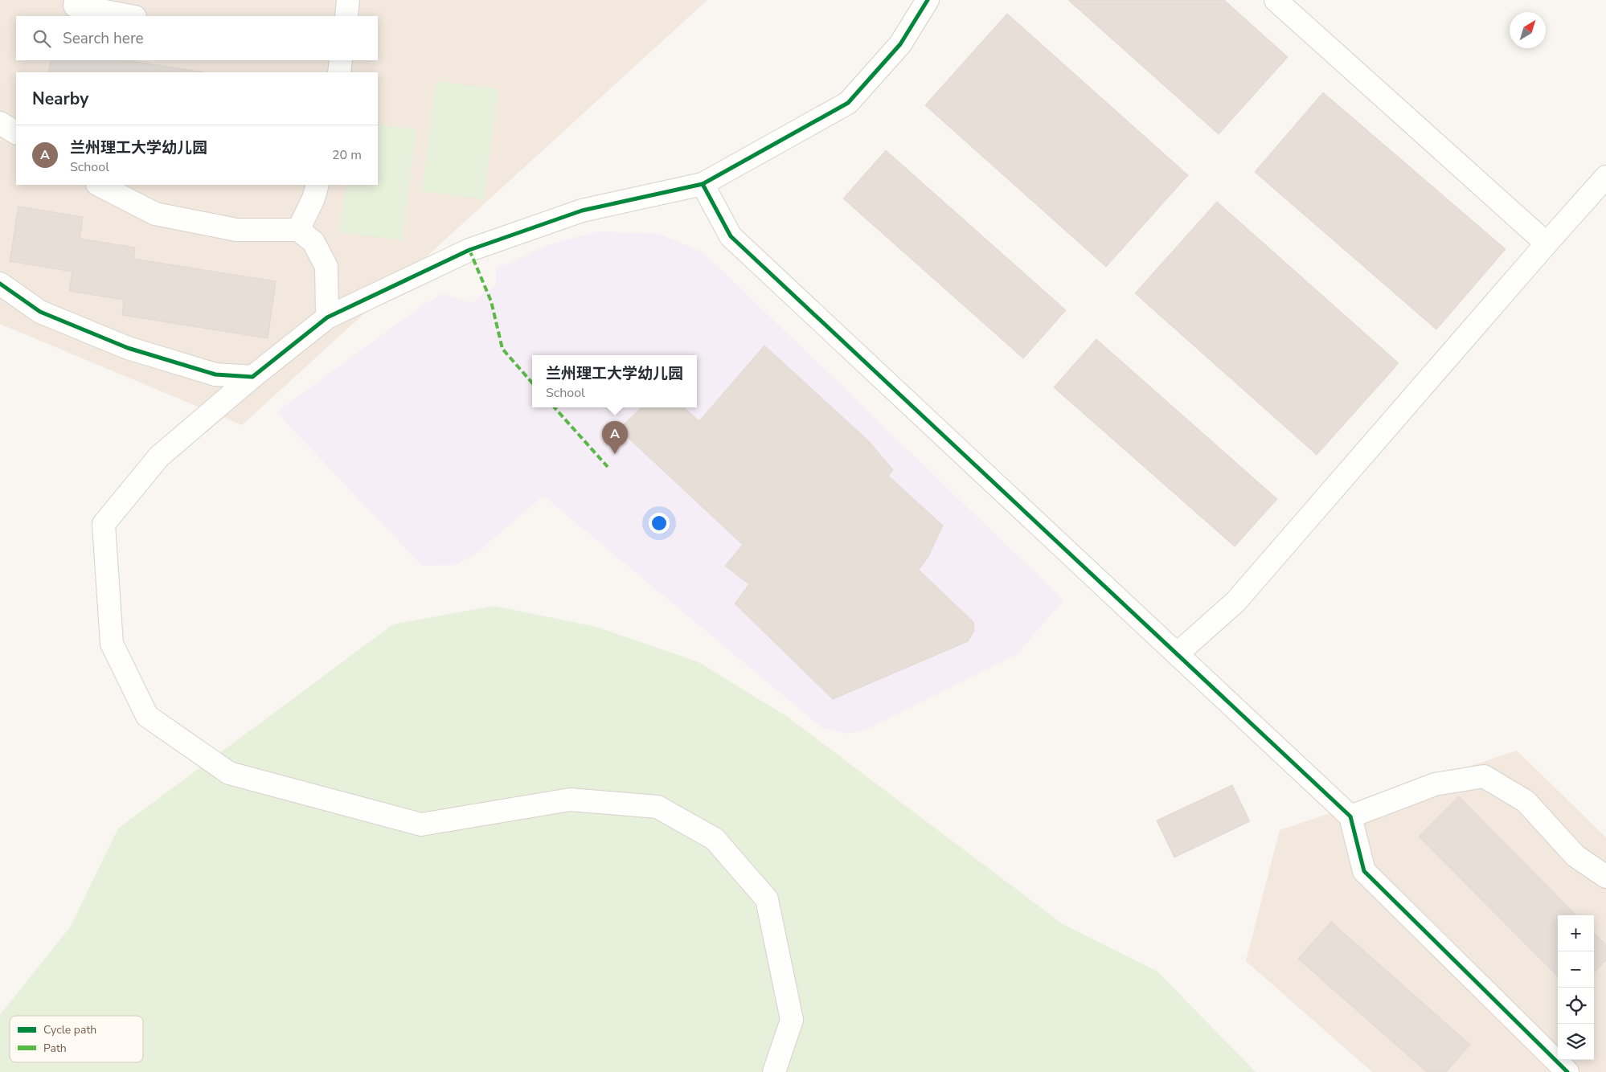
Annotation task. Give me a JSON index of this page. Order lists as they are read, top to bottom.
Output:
{
  "legend": ["Cycle path", "Path"],
  "north": "top right",
  "page": {
    "search": "Search here",
    "heading": "Nearby",
    "list": [
      {
        "mark": "A",
        "name": "兰州理工大学幼儿园",
        "note": "School",
        "value": "20 m"
      }
    ],
    "popup": ["兰州理工大学幼儿园", "School"],
    "pins": "A",
    "map_buttons": ["+", "−"]
  }
}
